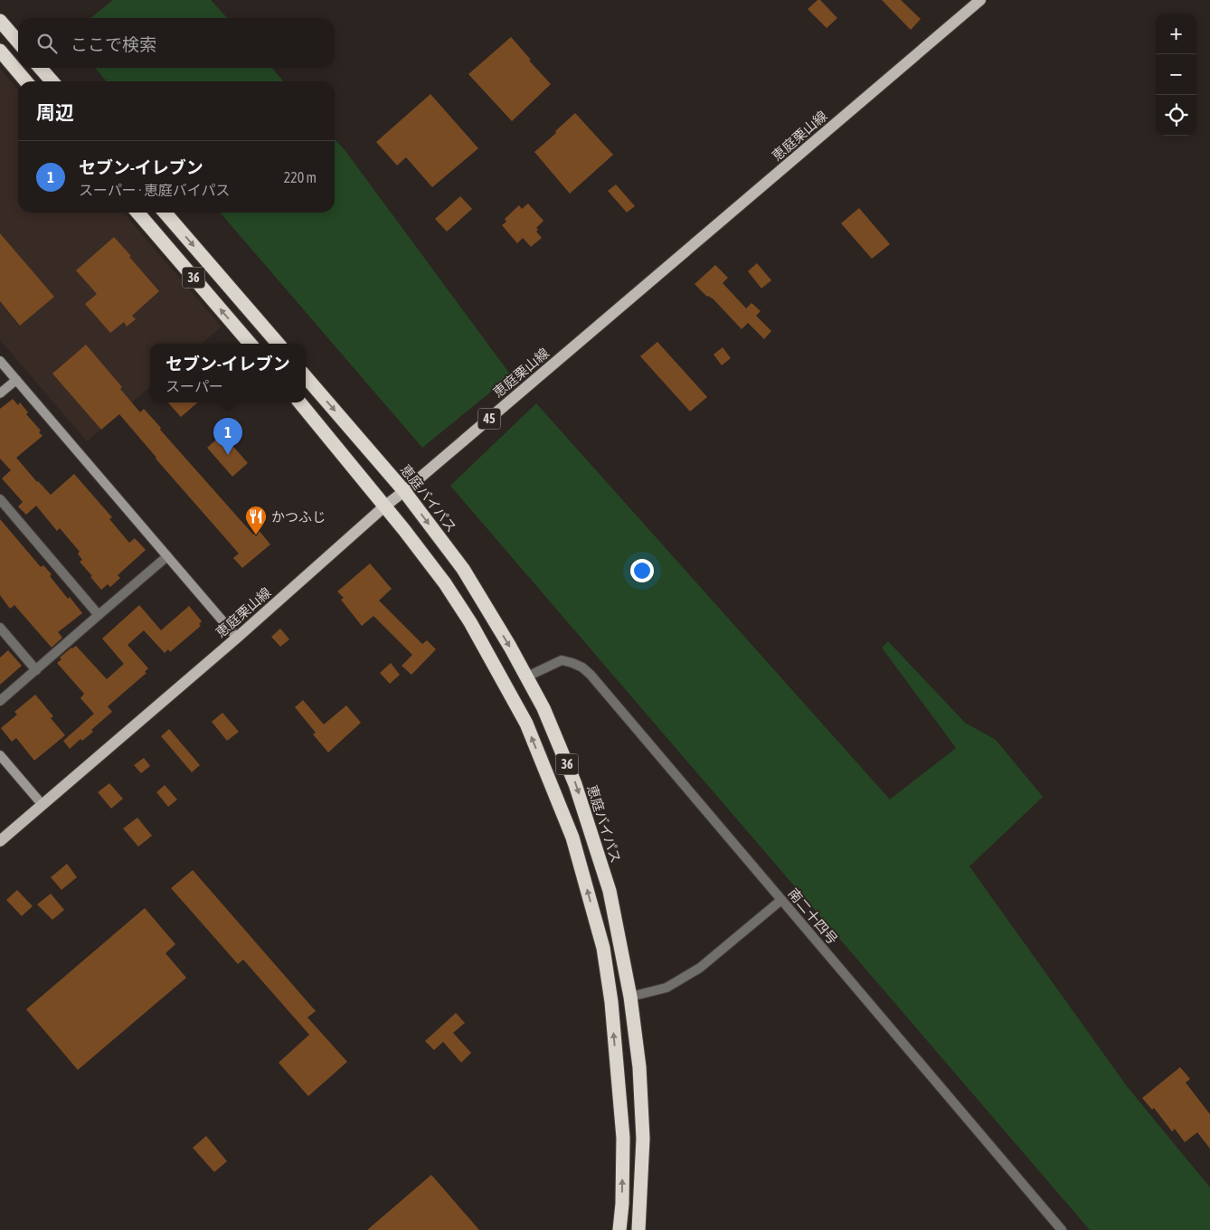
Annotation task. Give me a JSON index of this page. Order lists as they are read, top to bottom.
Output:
{
  "streets": {
    "highway": ["36", "恵庭バイパス"],
    "main road": ["恵庭栗山線", "45"],
    "street": ["南二十四号"]
  },
  "crossings": [
    ["恵庭栗山線", "36"],
    ["恵庭栗山線", "恵庭バイパス"],
    ["恵庭バイパス", "南二十四号"]
  ],
  "places": {
    "restaurant": ["かつふじ"]
  },
  "page": {
    "map_buttons": ["+", "−"],
    "search": "ここで検索",
    "heading": "周辺",
    "list": [
      {
        "mark": "1",
        "name": "セブン-イレブン",
        "note": "スーパー · 恵庭バイパス",
        "value": "220 m"
      }
    ],
    "popup": ["セブン-イレブン", "スーパー"],
    "pins": "1"
  }
}
